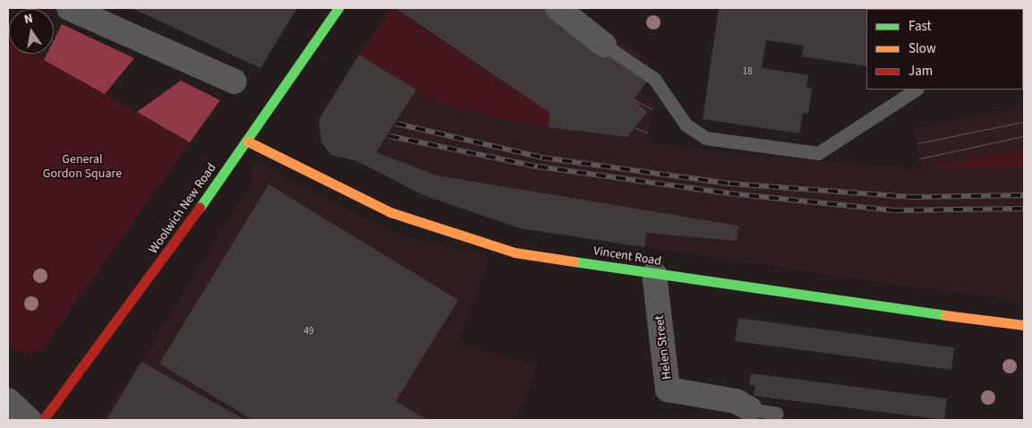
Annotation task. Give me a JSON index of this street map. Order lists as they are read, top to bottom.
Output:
{
  "streets": {
    "street": ["Woolwich New Road", "Vincent Road", "Helen Street"]
  },
  "crossings": [
    ["Woolwich New Road", "Vincent Road"],
    ["Vincent Road", "Helen Street"]
  ],
  "parks": ["General Gordon Square"],
  "house_numbers": ["18", "49"],
  "legend": ["Fast", "Slow", "Jam"],
  "north": "top"
}
